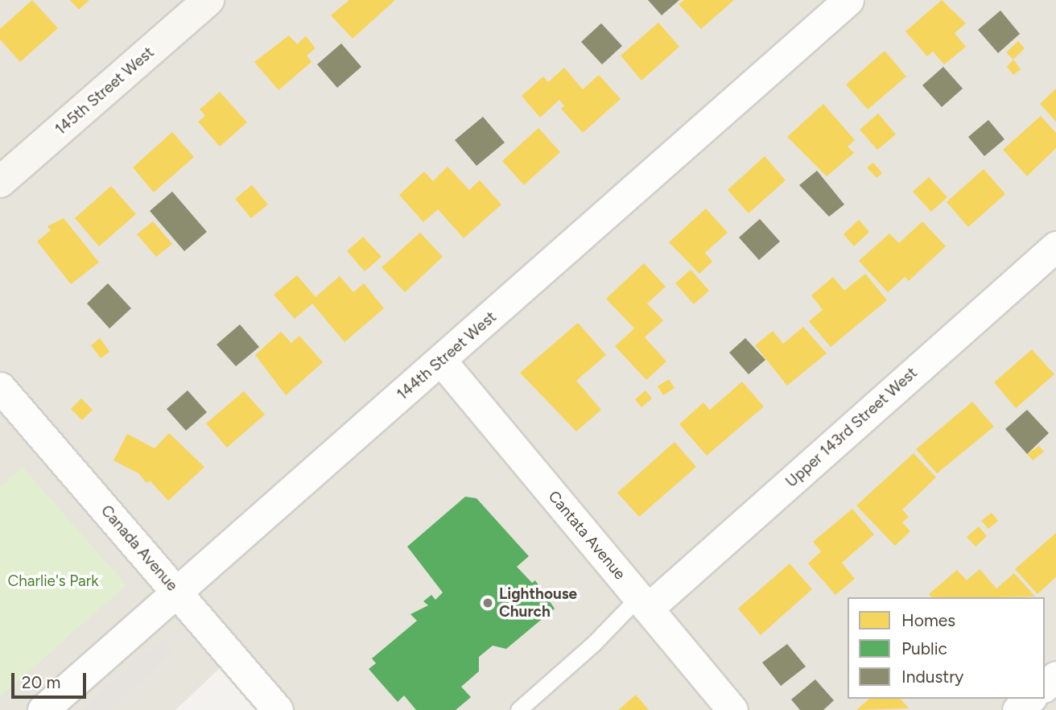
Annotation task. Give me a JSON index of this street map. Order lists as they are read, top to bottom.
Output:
{
  "streets": {
    "street": [
      "145th Street West",
      "144th Street West",
      "Upper 143rd Street West",
      "Cantata Avenue",
      "Canada Avenue"
    ]
  },
  "crossings": [
    ["144th Street West", "Cantata Avenue"],
    ["144th Street West", "Canada Avenue"],
    ["Upper 143rd Street West", "Cantata Avenue"]
  ],
  "parks": ["Charlie's Park"],
  "places": ["Lighthouse Church"],
  "legend": ["Homes", "Public", "Industry"],
  "scale_bar": "20 m"
}
